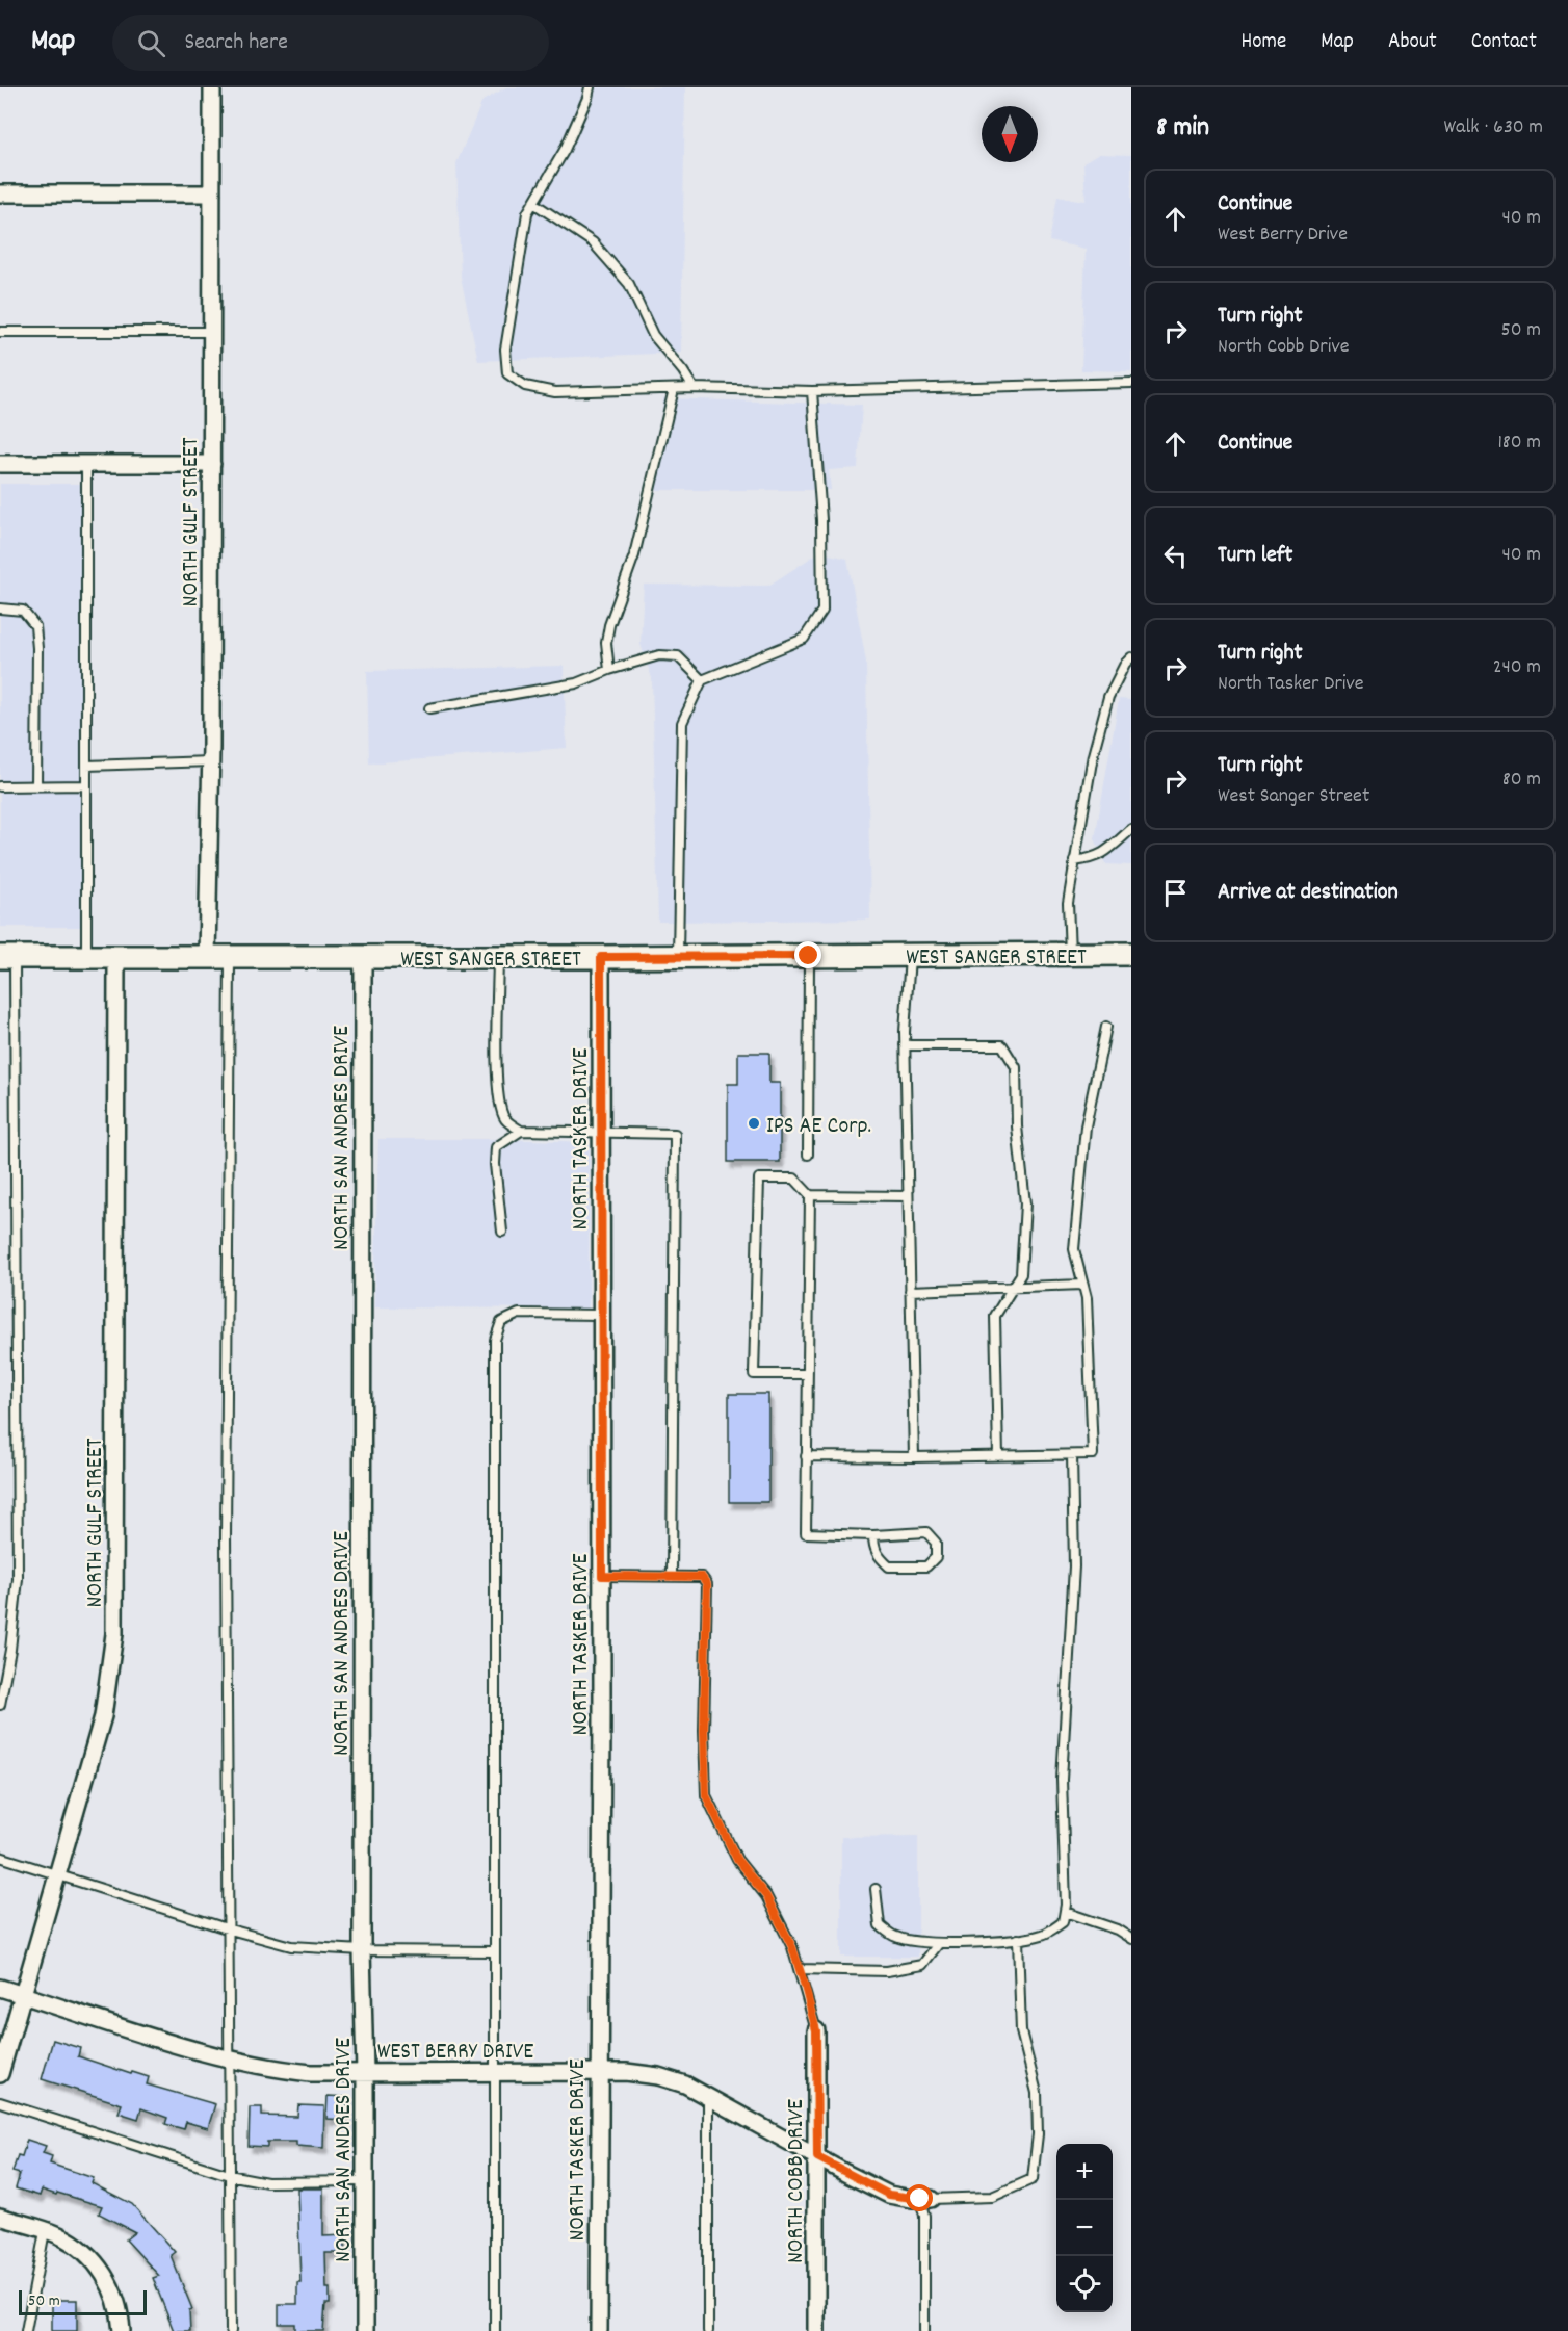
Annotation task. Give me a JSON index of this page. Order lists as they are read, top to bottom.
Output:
{
  "streets": {
    "main road": ["WEST SANGER STREET"],
    "street": [
      "NORTH GULF STREET",
      "NORTH SAN ANDRES DRIVE",
      "NORTH TASKER DRIVE",
      "WEST BERRY DRIVE",
      "NORTH COBB DRIVE"
    ]
  },
  "crossings": [
    ["NORTH GULF STREET", "WEST SANGER STREET"],
    ["NORTH GULF STREET", "WEST BERRY DRIVE"],
    ["WEST SANGER STREET", "NORTH SAN ANDRES DRIVE"],
    ["WEST SANGER STREET", "NORTH TASKER DRIVE"],
    ["NORTH SAN ANDRES DRIVE", "WEST BERRY DRIVE"],
    ["NORTH TASKER DRIVE", "WEST BERRY DRIVE"],
    ["WEST BERRY DRIVE", "NORTH COBB DRIVE"]
  ],
  "places": ["IPS AE Corp."],
  "scale_bar": "50 m",
  "north": "bottom",
  "page": {
    "header": "Map",
    "search": "Search here",
    "nav": [
      "Home",
      "Map",
      "About",
      "Contact"
    ],
    "heading": ["8 min", "Walk · 630 m"],
    "list": [
      ["Continue", "West Berry Drive", "40 m"],
      ["Turn right", "North Cobb Drive", "50 m"],
      ["Continue", "180 m"],
      ["Turn left", "40 m"],
      ["Turn right", "North Tasker Drive", "240 m"],
      ["Turn right", "West Sanger Street", "80 m"],
      "Arrive at destination"
    ],
    "map_buttons": ["+", "−"],
    "scale": "50 m"
  }
}
